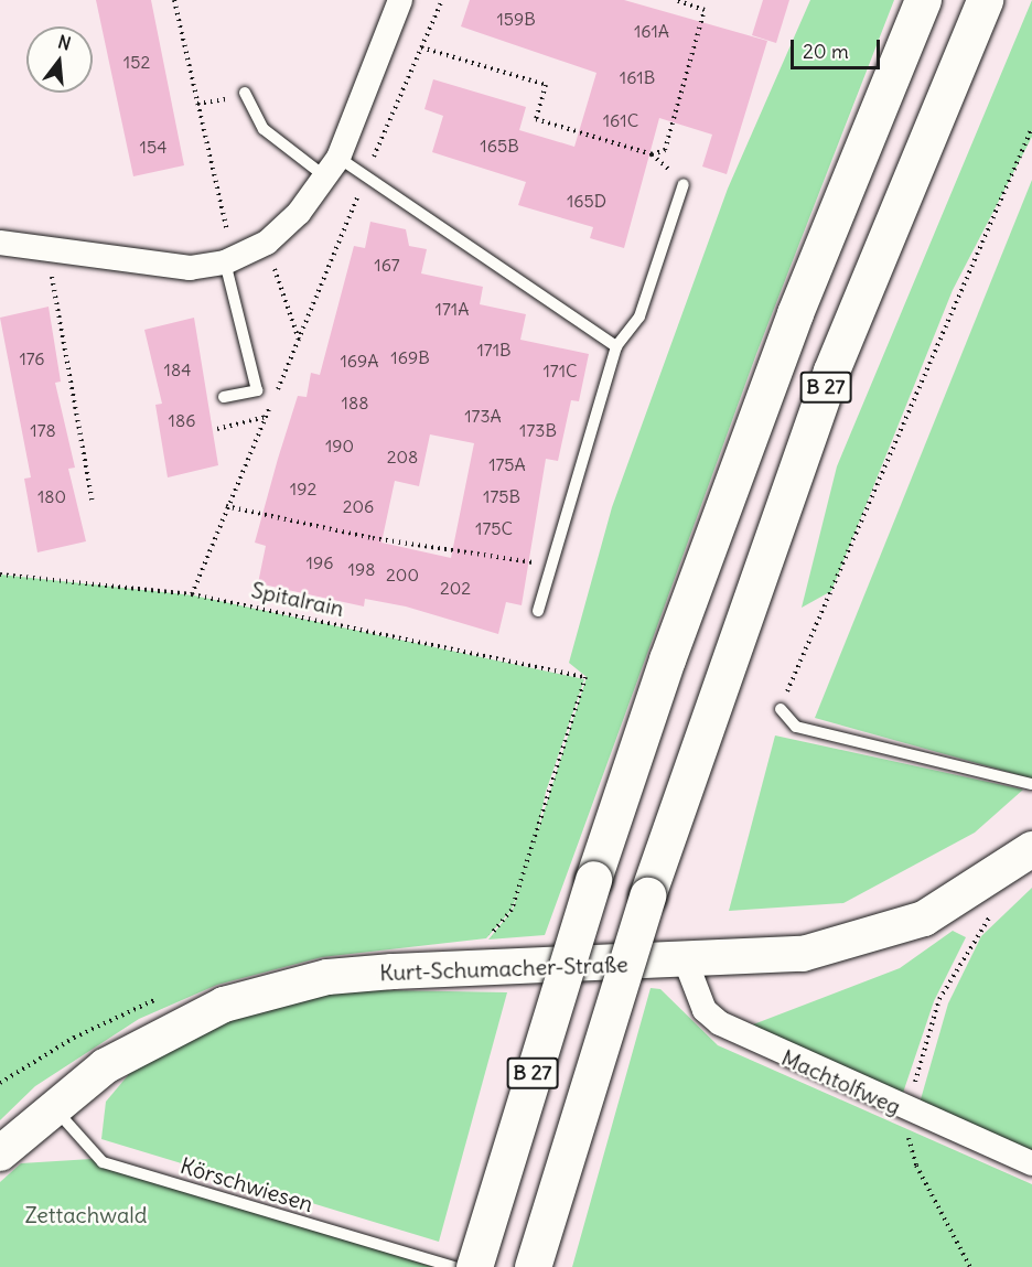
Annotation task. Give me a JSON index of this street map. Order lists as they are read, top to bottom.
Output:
{
  "streets": {
    "highway": ["B 27"],
    "street": ["Kurt-Schumacher-Straße", "Machtolfweg"],
    "lane": ["Körschwiesen"],
    "path": ["Spitalrain"]
  },
  "crossings": [
    ["Spitalrain", "Kurt-Schumacher-Straße"],
    ["Kurt-Schumacher-Straße", "Machtolfweg"],
    ["Kurt-Schumacher-Straße", "Körschwiesen"]
  ],
  "parks": ["Zettachwald"],
  "house_numbers": [
    "159B",
    "161A",
    "152",
    "161B",
    "161C",
    "165B",
    "154",
    "165D",
    "167",
    "171A",
    "171B",
    "169B",
    "176",
    "169A",
    "184",
    "171C",
    "188",
    "173A",
    "186",
    "178",
    "173B",
    "190",
    "208",
    "175A",
    "192",
    "180",
    "175B",
    "206",
    "175C",
    "196",
    "198",
    "200",
    "202"
  ],
  "scale_bar": "20 m",
  "north": "top"
}
